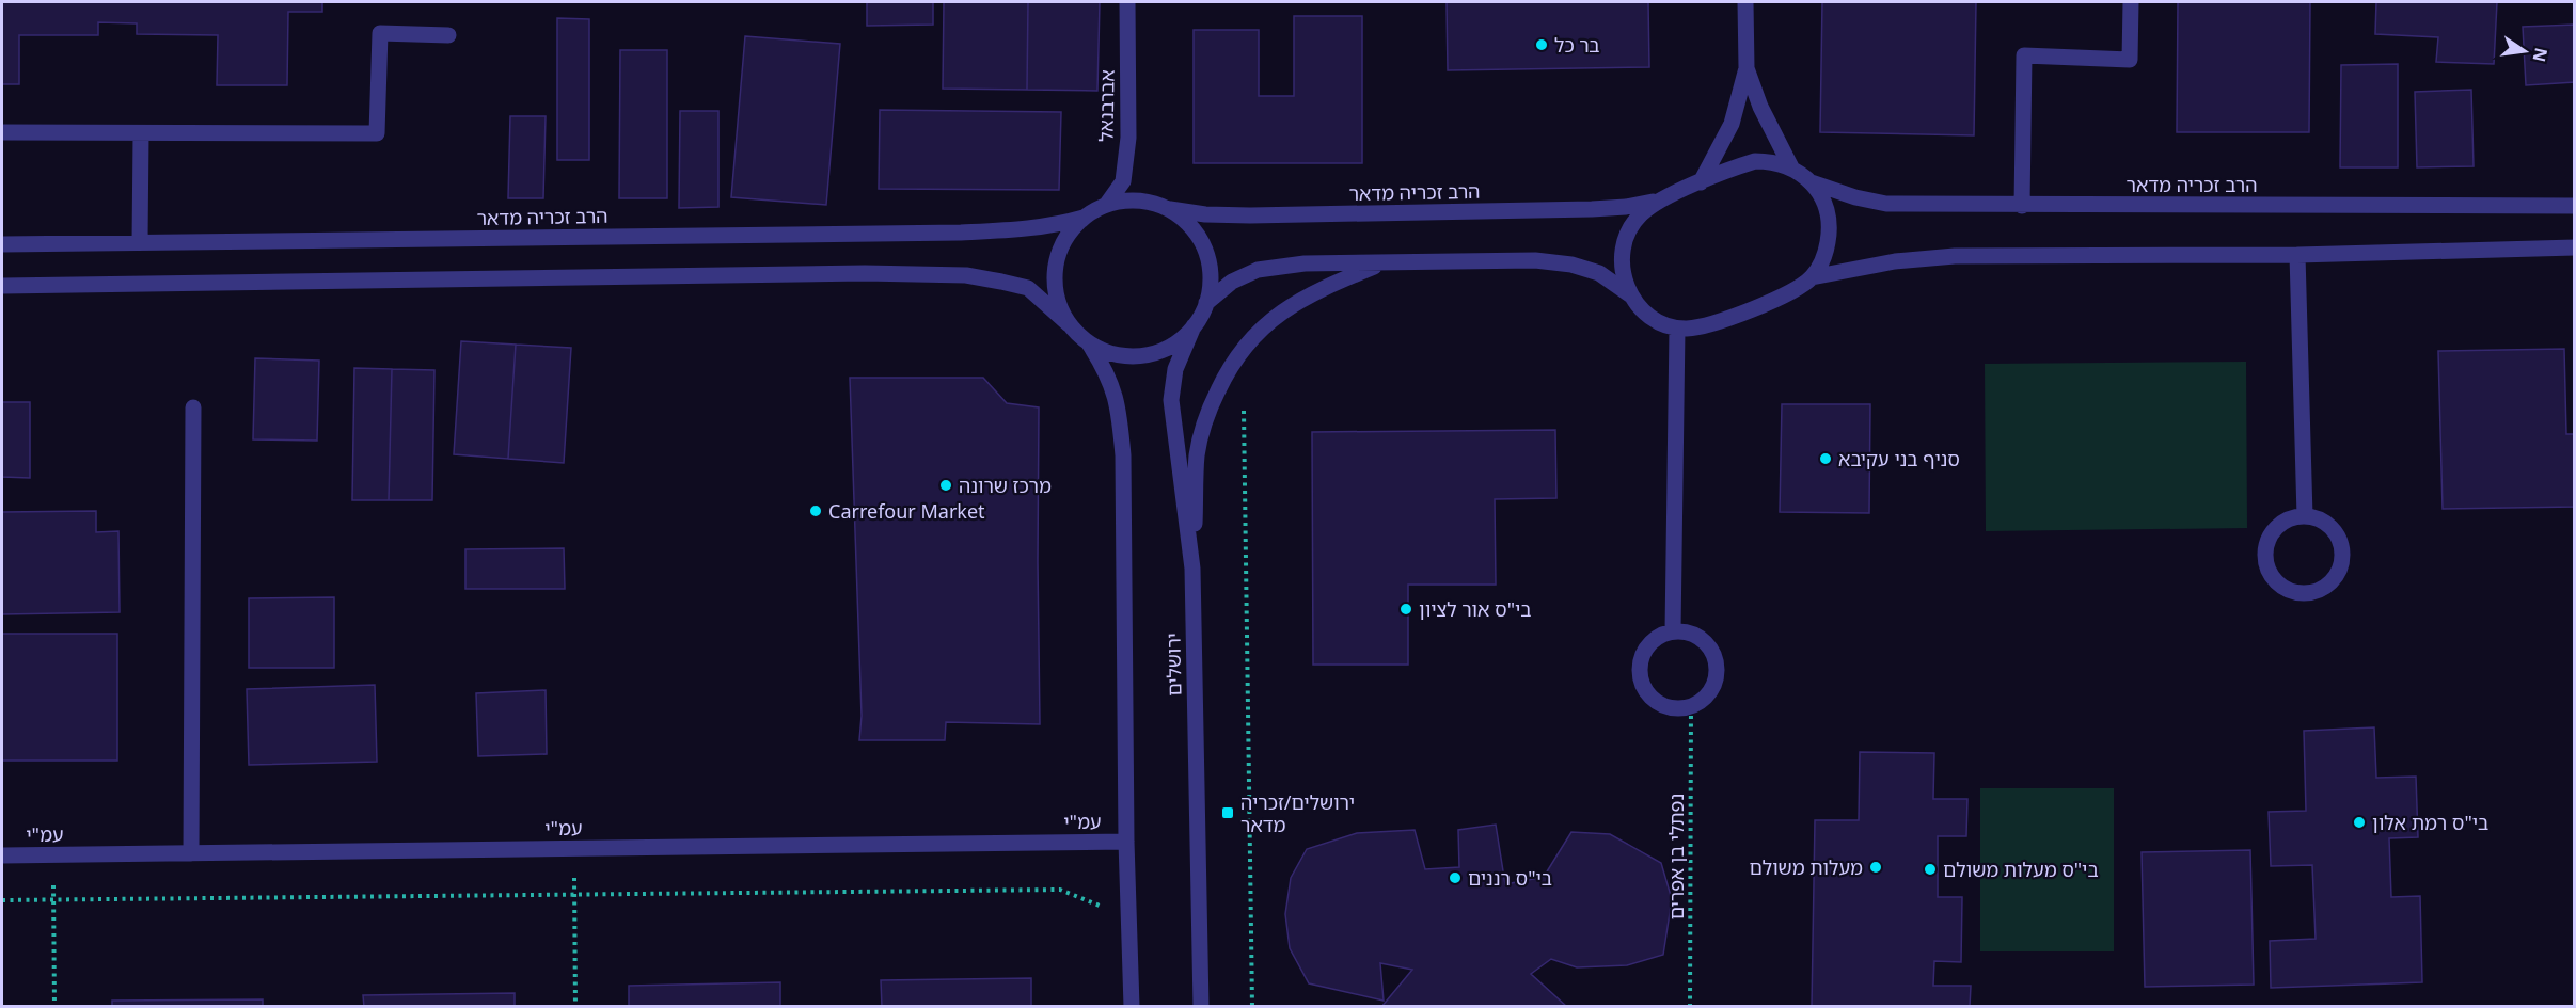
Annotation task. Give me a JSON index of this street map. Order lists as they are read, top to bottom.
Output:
{
  "streets": {
    "street": [
      "אברבנאל",
      "הרב זכריה מדאר",
      "ירושלים",
      "עמ\"י"
    ],
    "path": ["נפתלי בן אפרים"]
  },
  "crossings": [
    ["אברבנאל", "הרב זכריה מדאר"],
    ["אברבנאל", "ירושלים"],
    ["הרב זכריה מדאר", "ירושלים"]
  ],
  "places": {
    "other": [
      "בר כל",
      "סניף בני עקיבא",
      "מרכז שרונה",
      "Carrefour Market",
      "בי\"ס אור לציון",
      "בי\"ס רמת אלון",
      "מעלות משולם",
      "בי\"ס מעלות משולם",
      "בי\"ס רננים"
    ],
    "transit": ["ירושלים/זכריה מדאר"]
  },
  "north": "right"
}
